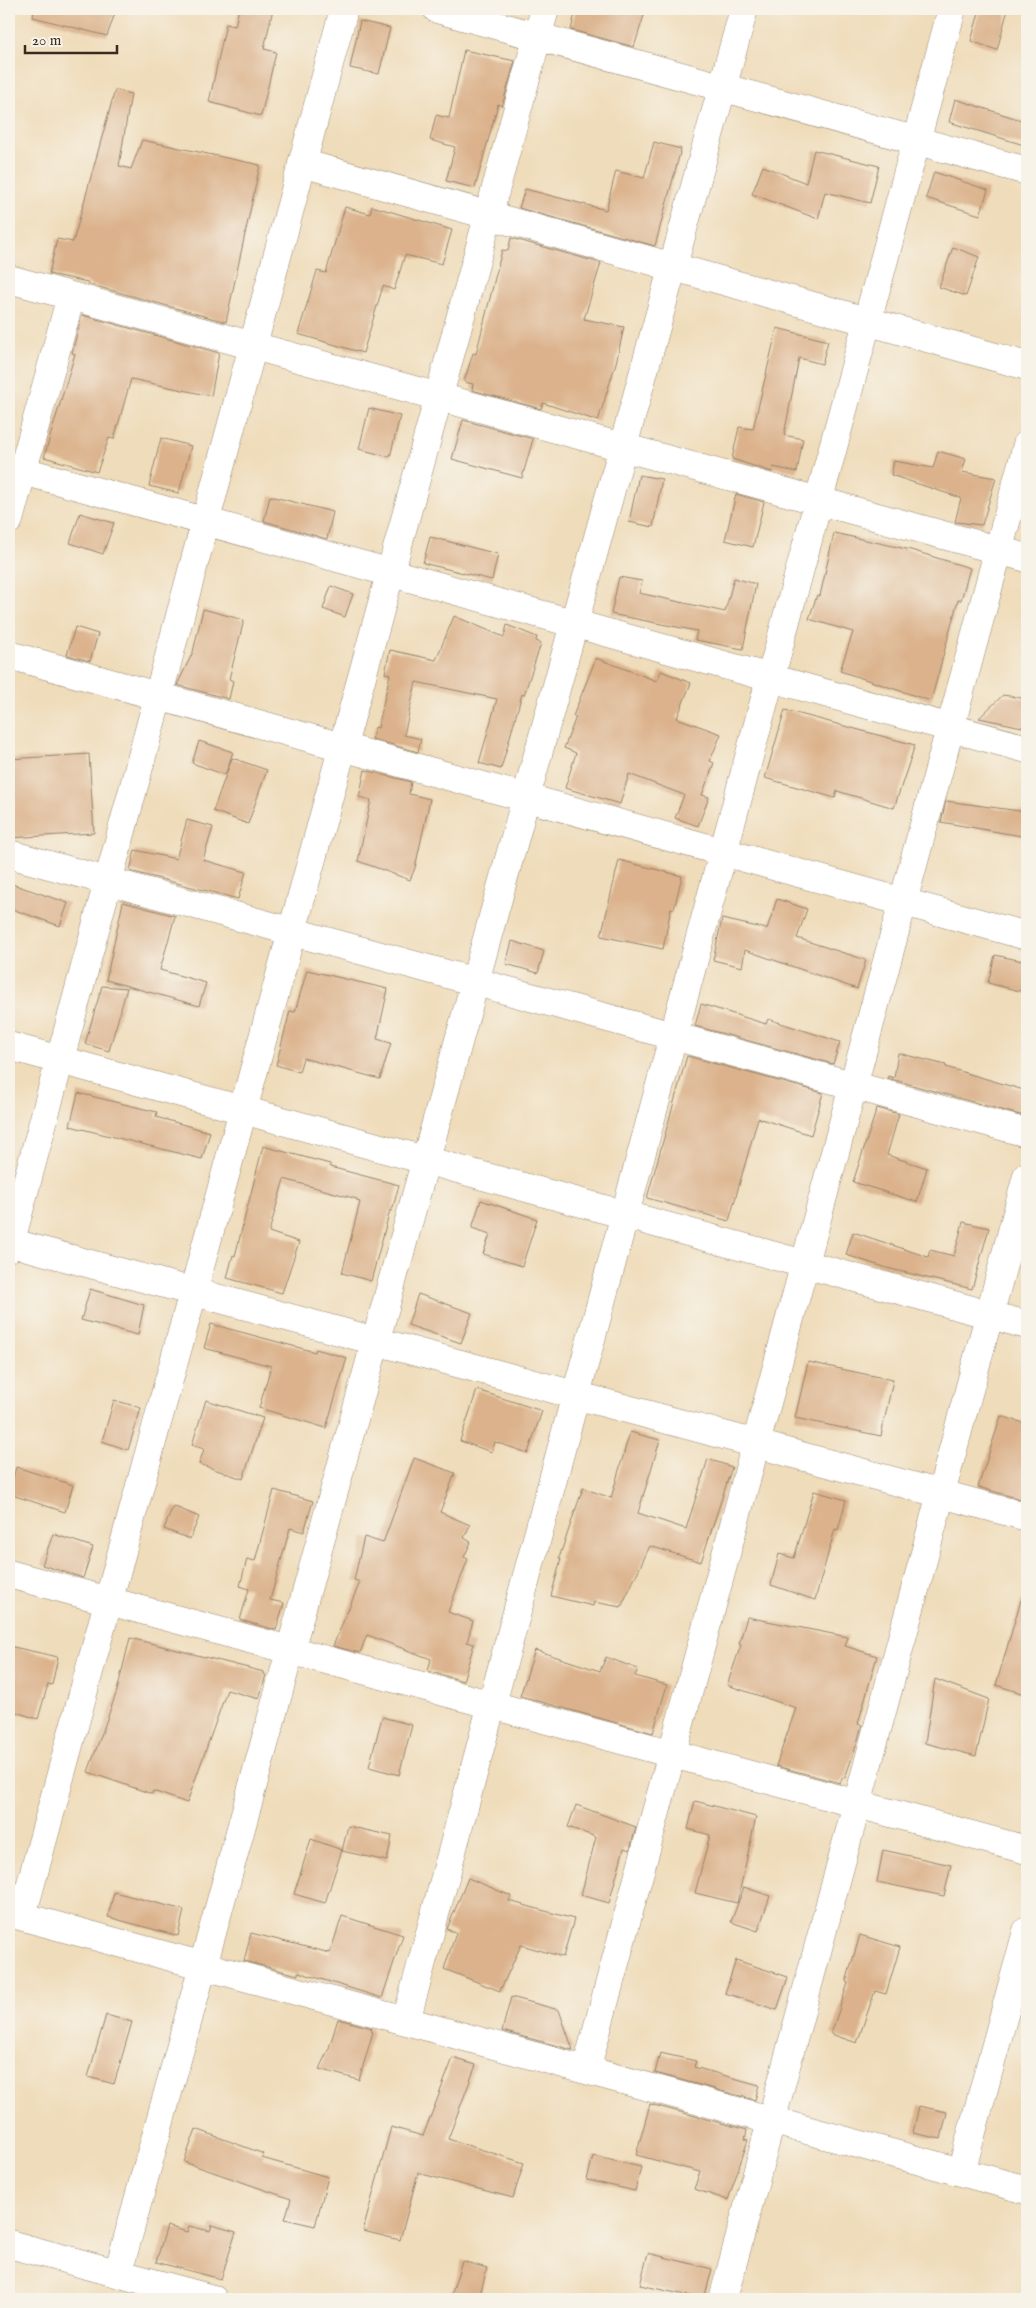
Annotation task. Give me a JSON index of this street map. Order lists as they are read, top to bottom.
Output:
{
  "scale_bar": "20 m"
}
